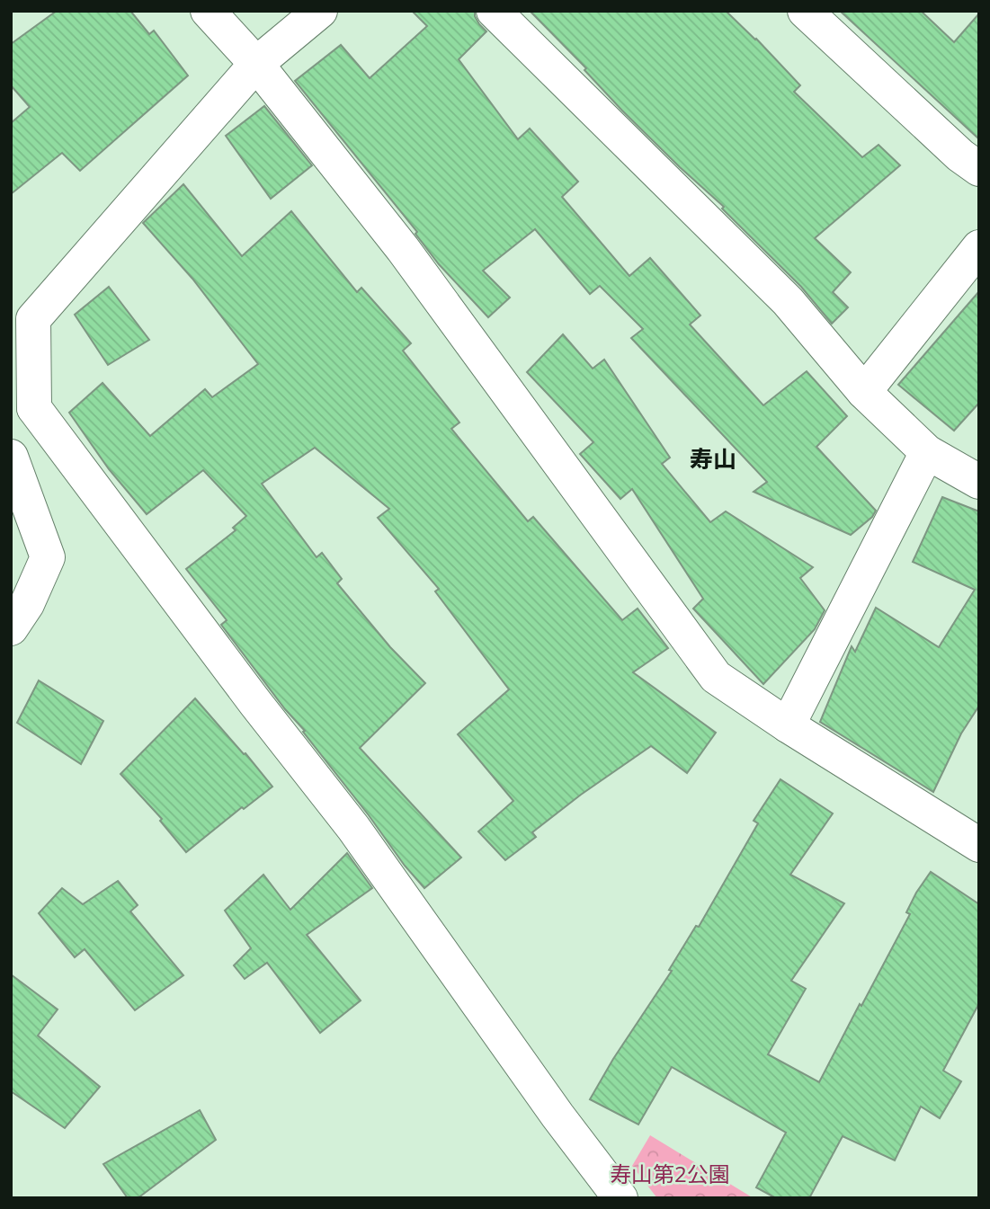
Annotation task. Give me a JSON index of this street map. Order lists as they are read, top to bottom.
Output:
{
  "districts": ["寿山"],
  "parks": ["寿山第2公園"]
}
